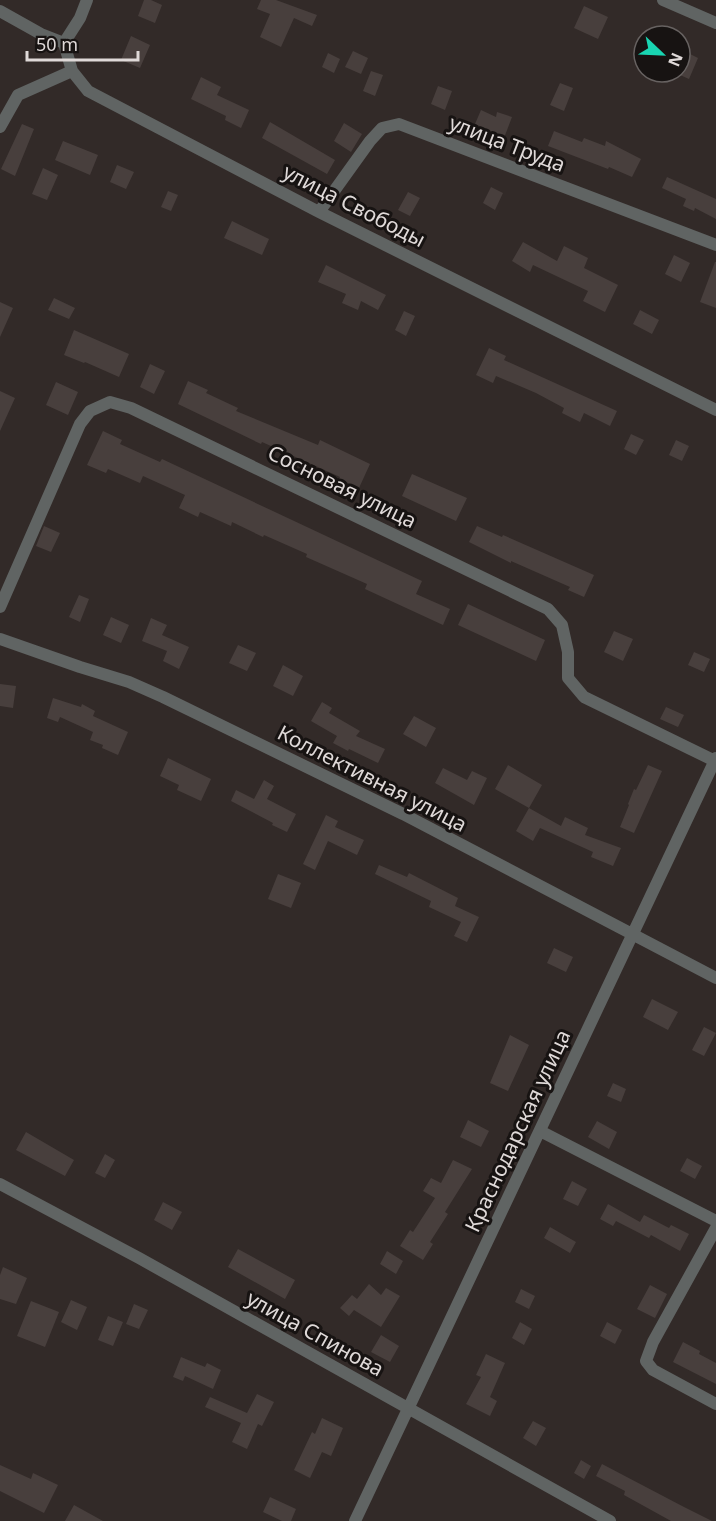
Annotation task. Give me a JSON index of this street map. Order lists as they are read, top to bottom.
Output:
{
  "streets": {
    "street": [
      "улица Труда",
      "улица Свободы",
      "Сосновая улица",
      "Коллективная улица",
      "Краснодарская улица",
      "улица Спинова"
    ]
  },
  "crossings": [
    ["улица Труда", "улица Свободы"],
    ["Сосновая улица", "Краснодарская улица"],
    ["Коллективная улица", "Краснодарская улица"],
    ["Краснодарская улица", "улица Спинова"]
  ],
  "scale_bar": "50 m",
  "north": "bottom right"
}
